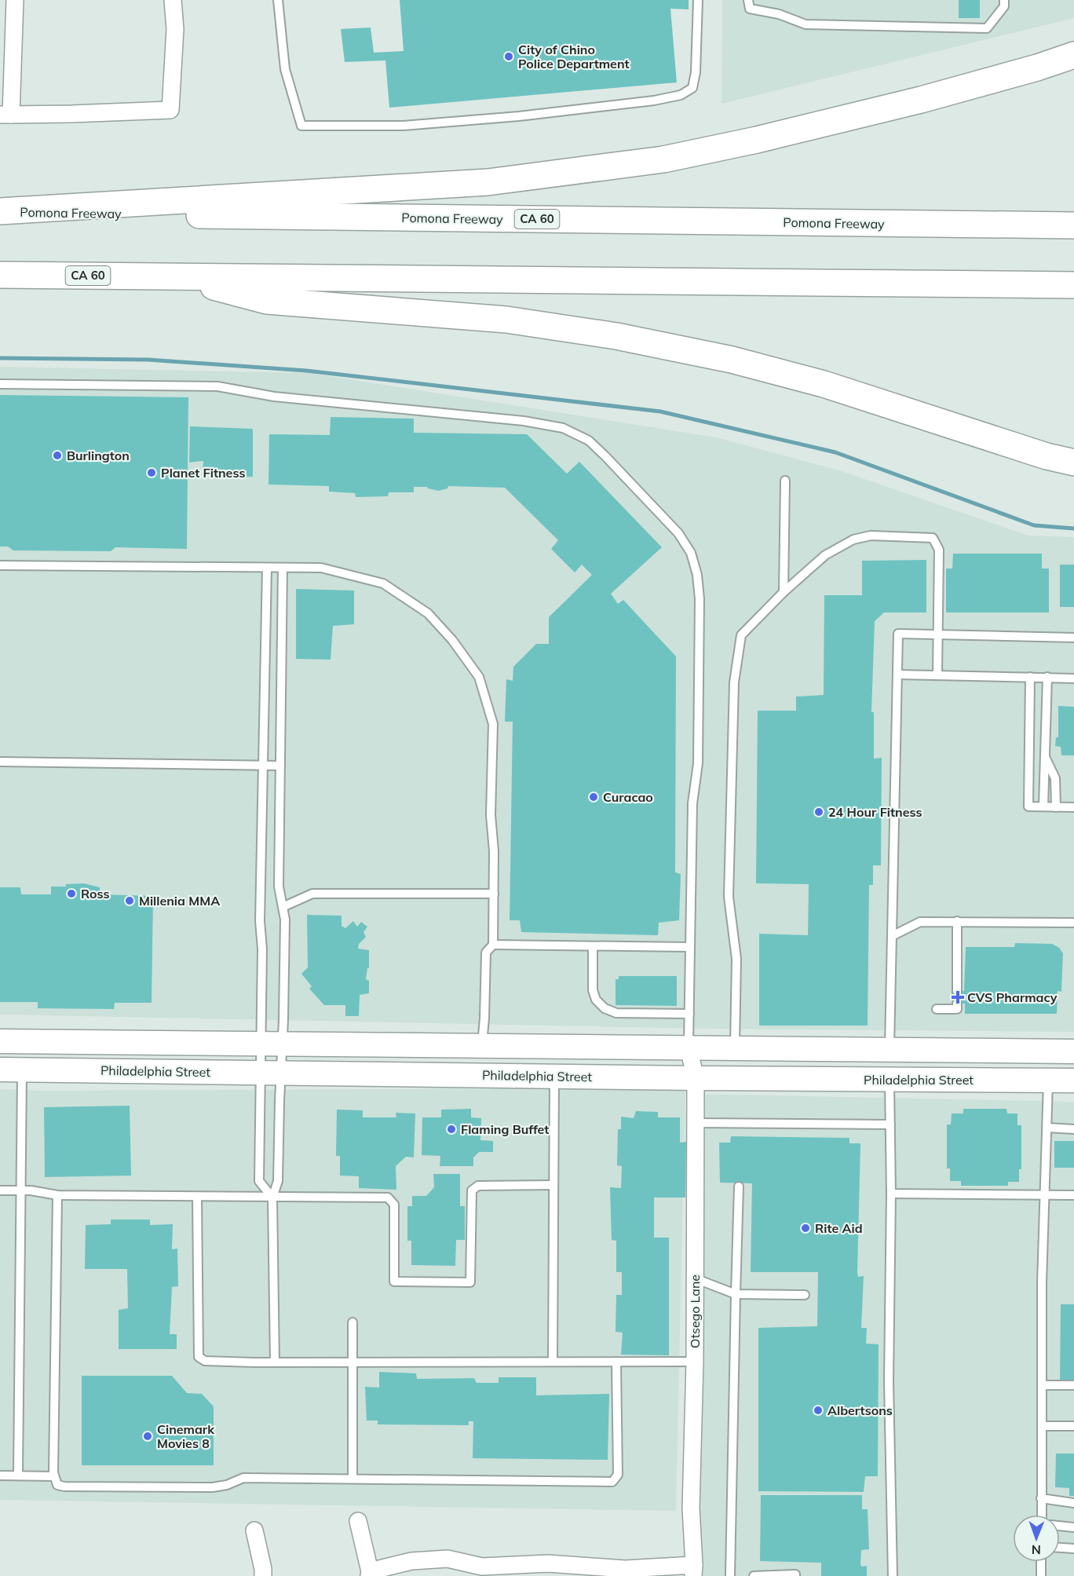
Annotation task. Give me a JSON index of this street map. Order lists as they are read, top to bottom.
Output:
{
  "streets": {
    "highway": ["Pomona Freeway", "CA 60"],
    "main road": ["Philadelphia Street"],
    "street": ["Otsego Lane"]
  },
  "crossings": [
    ["Philadelphia Street", "Otsego Lane"]
  ],
  "places": {
    "other": [
      "City of Chino Police Department",
      "Burlington",
      "Planet Fitness",
      "Curacao",
      "24 Hour Fitness",
      "Ross",
      "Millenia MMA",
      "Flaming Buffet",
      "Rite Aid",
      "Albertsons",
      "Cinemark Movies 8"
    ],
    "health": ["CVS Pharmacy"]
  },
  "north": "bottom"
}
